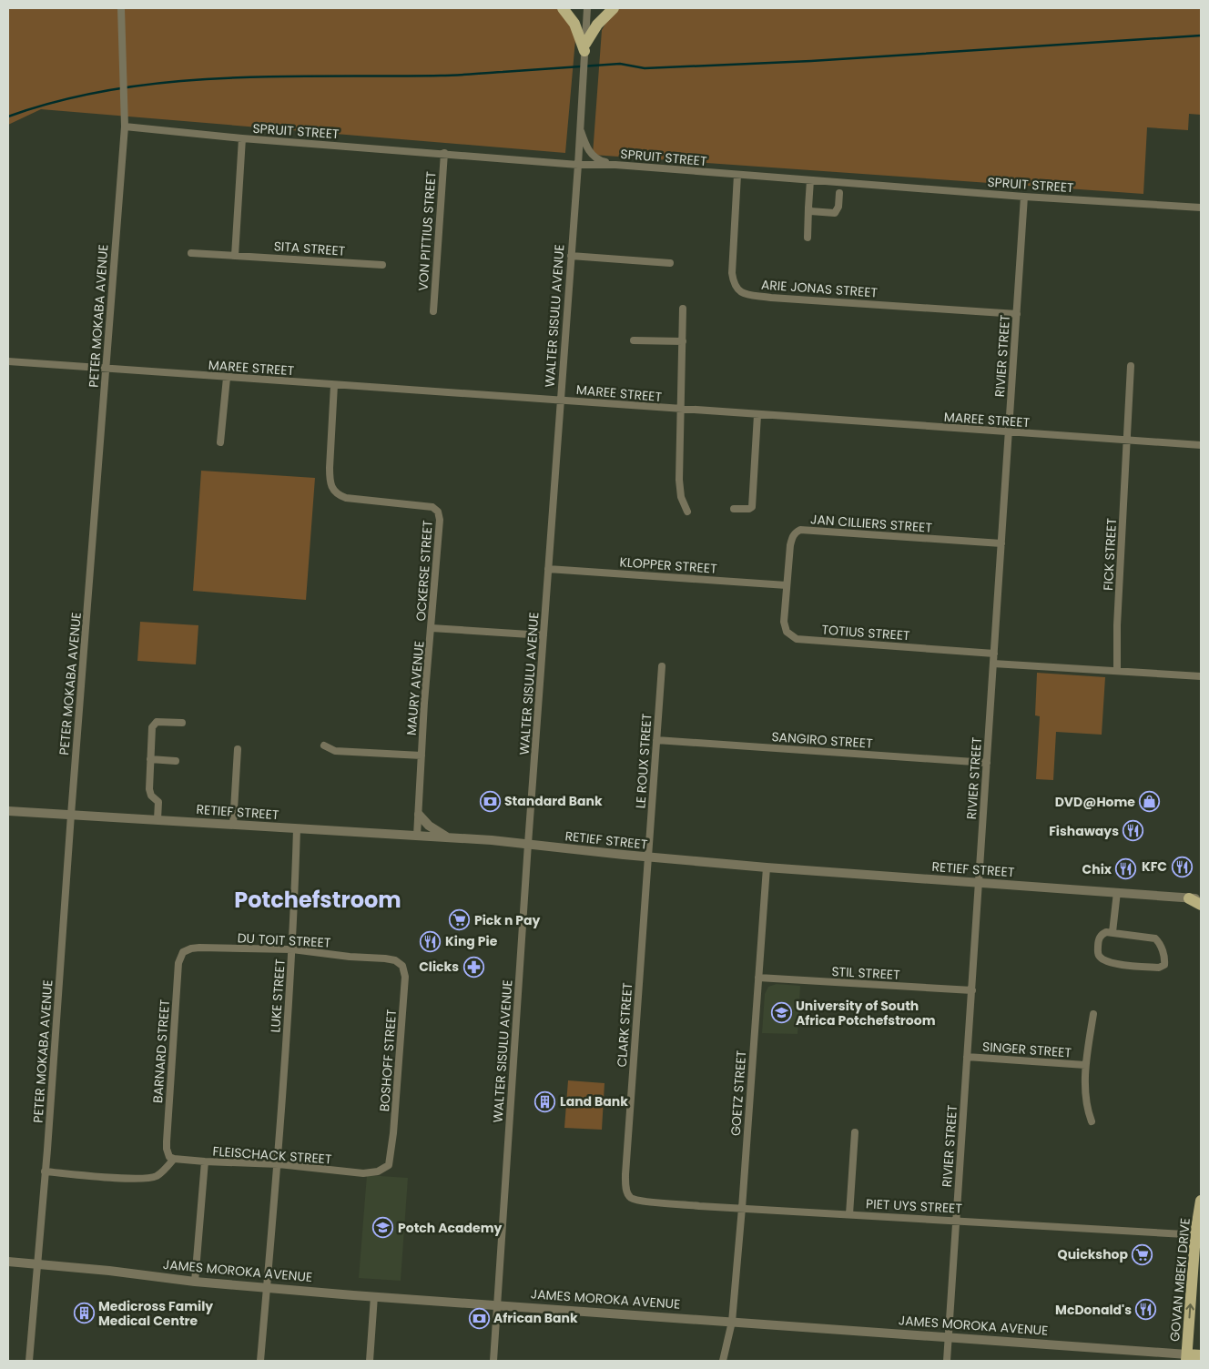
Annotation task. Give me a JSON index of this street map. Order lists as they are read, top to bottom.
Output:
{
  "streets": {
    "main road": ["JAMES MOROKA AVENUE", "GOVAN MBEKI DRIVE"],
    "street": [
      "SPRUIT STREET",
      "VON PITTIUS STREET",
      "SITA STREET",
      "ARIE JONAS STREET",
      "PETER MOKABA AVENUE",
      "WALTER SISULU AVENUE",
      "RIVIER STREET",
      "MAREE STREET",
      "JAN CILLIERS STREET",
      "FICK STREET",
      "KLOPPER STREET",
      "OCKERSE STREET",
      "TOTIUS STREET",
      "MAURY AVENUE",
      "SANGIRO STREET",
      "LE ROUX STREET",
      "RETIEF STREET",
      "DU TOIT STREET",
      "STIL STREET",
      "LUKE STREET",
      "CLARK STREET",
      "SINGER STREET",
      "BARNARD STREET",
      "BOSHOFF STREET",
      "GOETZ STREET",
      "FLEISCHACK STREET",
      "PIET UYS STREET"
    ]
  },
  "crossings": [
    ["SPRUIT STREET", "VON PITTIUS STREET"],
    ["SPRUIT STREET", "ARIE JONAS STREET"],
    ["SPRUIT STREET", "PETER MOKABA AVENUE"],
    ["SPRUIT STREET", "WALTER SISULU AVENUE"],
    ["SPRUIT STREET", "RIVIER STREET"],
    ["ARIE JONAS STREET", "RIVIER STREET"],
    ["PETER MOKABA AVENUE", "MAREE STREET"],
    ["PETER MOKABA AVENUE", "RETIEF STREET"],
    ["PETER MOKABA AVENUE", "JAMES MOROKA AVENUE"],
    ["WALTER SISULU AVENUE", "MAREE STREET"],
    ["WALTER SISULU AVENUE", "KLOPPER STREET"],
    ["WALTER SISULU AVENUE", "MAURY AVENUE"],
    ["WALTER SISULU AVENUE", "RETIEF STREET"],
    ["WALTER SISULU AVENUE", "JAMES MOROKA AVENUE"],
    ["RIVIER STREET", "MAREE STREET"],
    ["RIVIER STREET", "JAN CILLIERS STREET"],
    ["RIVIER STREET", "TOTIUS STREET"],
    ["RIVIER STREET", "SANGIRO STREET"],
    ["RIVIER STREET", "RETIEF STREET"],
    ["RIVIER STREET", "STIL STREET"],
    ["RIVIER STREET", "SINGER STREET"],
    ["RIVIER STREET", "PIET UYS STREET"],
    ["RIVIER STREET", "JAMES MOROKA AVENUE"],
    ["MAREE STREET", "FICK STREET"],
    ["MAREE STREET", "OCKERSE STREET"],
    ["JAN CILLIERS STREET", "KLOPPER STREET"],
    ["JAN CILLIERS STREET", "TOTIUS STREET"],
    ["KLOPPER STREET", "TOTIUS STREET"],
    ["OCKERSE STREET", "MAURY AVENUE"],
    ["MAURY AVENUE", "RETIEF STREET"],
    ["SANGIRO STREET", "LE ROUX STREET"],
    ["LE ROUX STREET", "RETIEF STREET"],
    ["LE ROUX STREET", "CLARK STREET"],
    ["RETIEF STREET", "LUKE STREET"],
    ["RETIEF STREET", "CLARK STREET"],
    ["RETIEF STREET", "GOETZ STREET"],
    ["DU TOIT STREET", "LUKE STREET"],
    ["DU TOIT STREET", "BARNARD STREET"],
    ["DU TOIT STREET", "BOSHOFF STREET"],
    ["STIL STREET", "GOETZ STREET"],
    ["LUKE STREET", "FLEISCHACK STREET"],
    ["LUKE STREET", "JAMES MOROKA AVENUE"],
    ["CLARK STREET", "PIET UYS STREET"],
    ["BARNARD STREET", "FLEISCHACK STREET"],
    ["BOSHOFF STREET", "FLEISCHACK STREET"],
    ["GOETZ STREET", "PIET UYS STREET"],
    ["GOETZ STREET", "JAMES MOROKA AVENUE"],
    ["PIET UYS STREET", "GOVAN MBEKI DRIVE"],
    ["JAMES MOROKA AVENUE", "GOVAN MBEKI DRIVE"]
  ],
  "one_way": ["GOVAN MBEKI DRIVE"],
  "districts": ["Potchefstroom"],
  "places": {
    "bank": ["Standard Bank", "African Bank"],
    "shop": ["DVD@Home"],
    "restaurant": [
      "Fishaways",
      "KFC",
      "Chix",
      "King Pie",
      "McDonald's"
    ],
    "supermarket": ["Pick n Pay", "Quickshop"],
    "pharmacy": ["Clicks"],
    "school or university": ["University of South Africa Potchefstroom", "Potch Academy"],
    "building": ["Land Bank", "Medicross Family Medical Centre"]
  }
}
